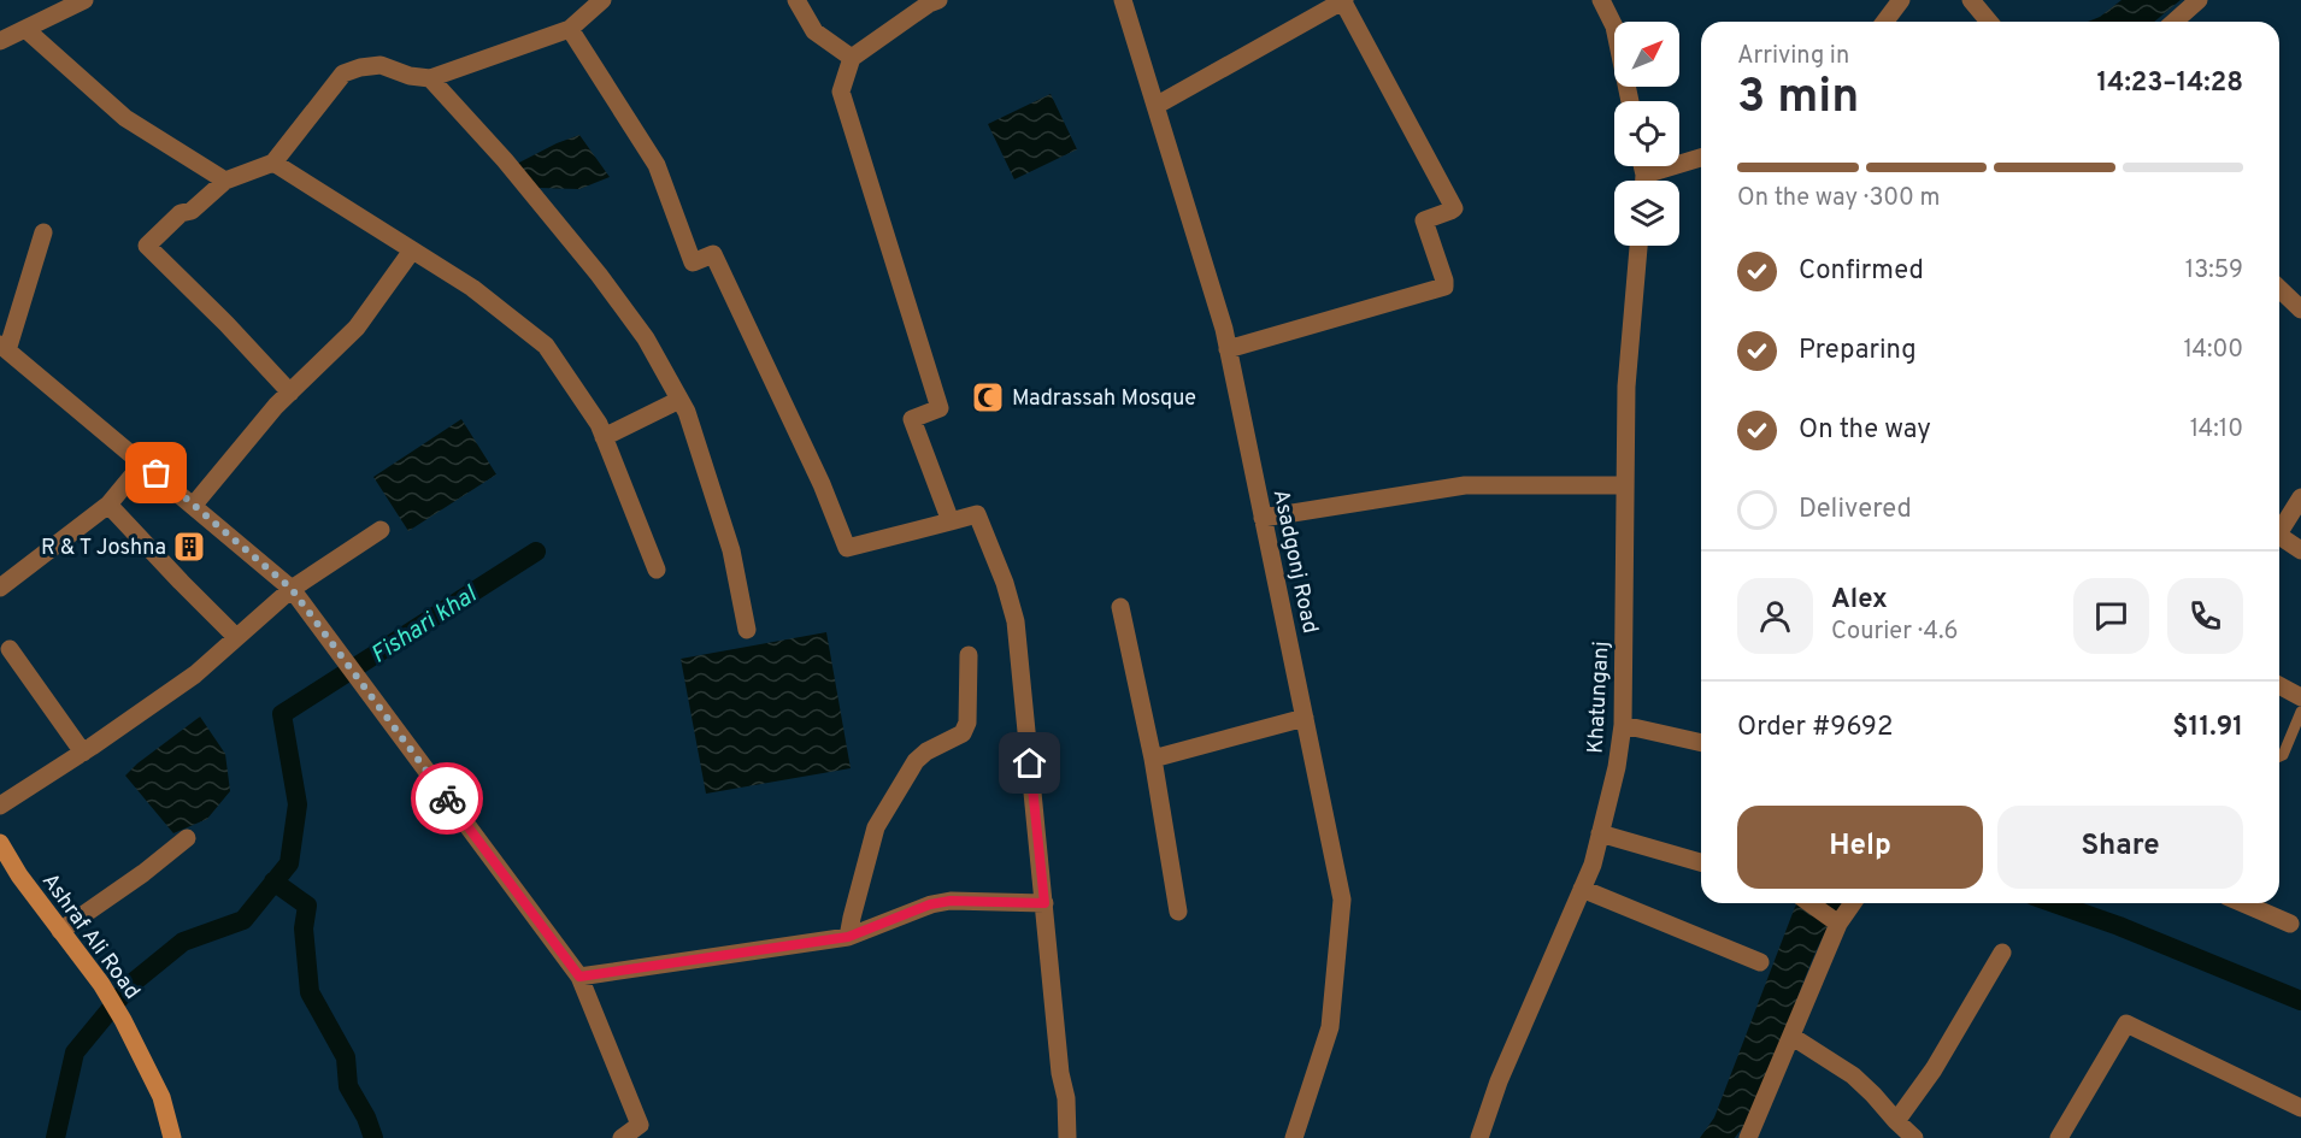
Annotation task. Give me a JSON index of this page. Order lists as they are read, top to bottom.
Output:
{
  "streets": {
    "main road": ["Ashraf Ali Road"],
    "street": ["Asadgonj Road", "Khatunganj"]
  },
  "water": ["Fishari khal"],
  "places": {
    "mosque": ["Madrassah Mosque"],
    "building": ["R & T Joshna"]
  },
  "north": "top right",
  "page": {
    "heading": ["3 min", "Arriving in", "14:23–14:28"],
    "panel": [
      "Alex",
      "Courier · 4.6",
      "Order #9692",
      "$11.91"
    ],
    "bar": "On the way · 300 m",
    "list": [
      ["Confirmed", "13:59"],
      ["Preparing", "14:00"],
      ["On the way", "14:10"],
      "Delivered"
    ],
    "buttons": ["Help", "Share"]
  }
}
